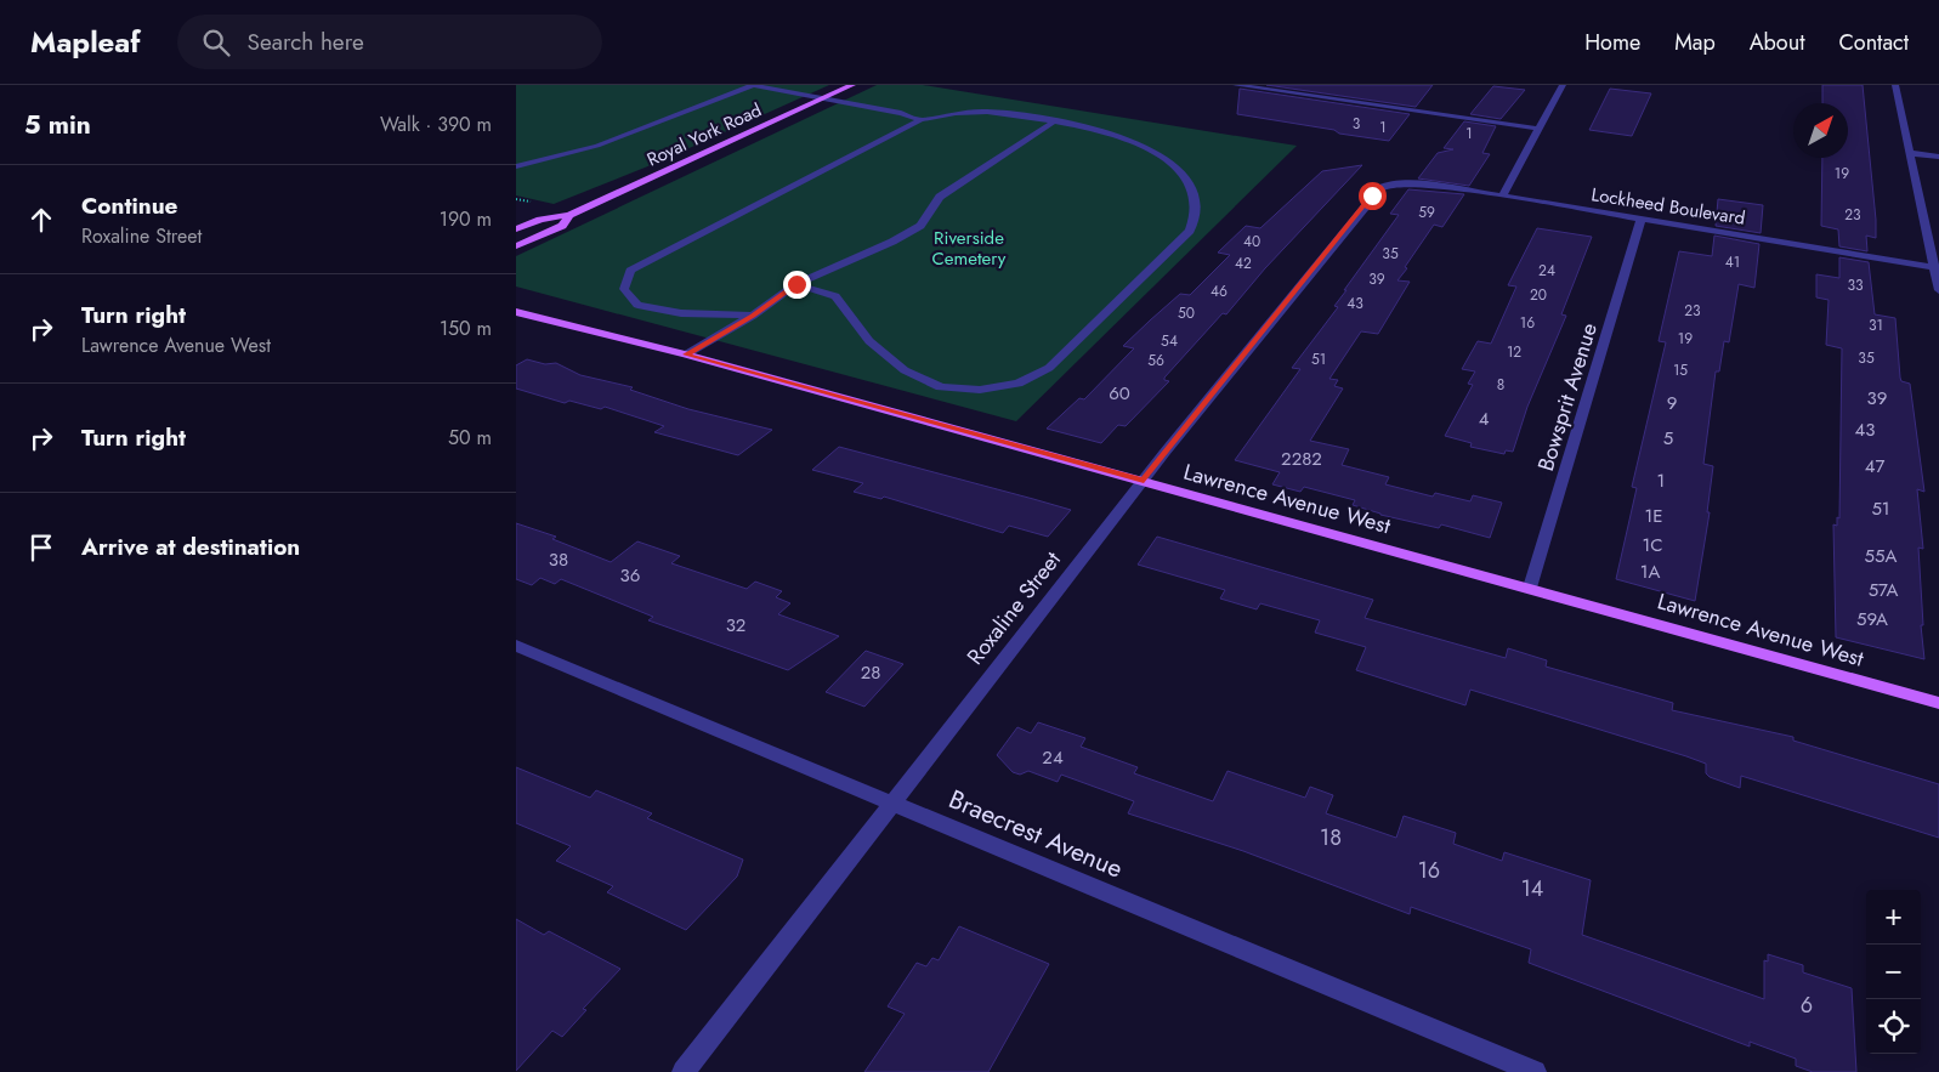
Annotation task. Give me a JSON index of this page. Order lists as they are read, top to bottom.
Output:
{
  "streets": {
    "main road": ["Royal York Road", "Lawrence Avenue West"],
    "street": [
      "Lockheed Boulevard",
      "Bowsprit Avenue",
      "Roxaline Street",
      "Braecrest Avenue"
    ]
  },
  "crossings": [
    ["Lockheed Boulevard", "Bowsprit Avenue"],
    ["Lockheed Boulevard", "Roxaline Street"],
    ["Bowsprit Avenue", "Lawrence Avenue West"],
    ["Lawrence Avenue West", "Roxaline Street"],
    ["Roxaline Street", "Braecrest Avenue"]
  ],
  "parks": ["Riverside Cemetery"],
  "house_numbers": [
    "3",
    "1",
    "1",
    "19",
    "59",
    "23",
    "40",
    "35",
    "41",
    "42",
    "24",
    "39",
    "33",
    "46",
    "20",
    "43",
    "23",
    "50",
    "16",
    "31",
    "19",
    "54",
    "12",
    "35",
    "51",
    "56",
    "15",
    "8",
    "60",
    "39",
    "9",
    "4",
    "43",
    "5",
    "2282",
    "47",
    "1",
    "51",
    "1E",
    "1C",
    "55A",
    "38",
    "1A",
    "36",
    "57A",
    "59A",
    "32",
    "28",
    "24",
    "18",
    "16",
    "14",
    "6"
  ],
  "north": "top right",
  "page": {
    "header": "Mapleaf",
    "search": "Search here",
    "nav": [
      "Home",
      "Map",
      "About",
      "Contact"
    ],
    "heading": ["5 min", "Walk · 390 m"],
    "list": [
      ["Continue", "Roxaline Street", "190 m"],
      ["Turn right", "Lawrence Avenue West", "150 m"],
      ["Turn right", "50 m"],
      "Arrive at destination"
    ],
    "map_buttons": ["+", "−"]
  }
}
